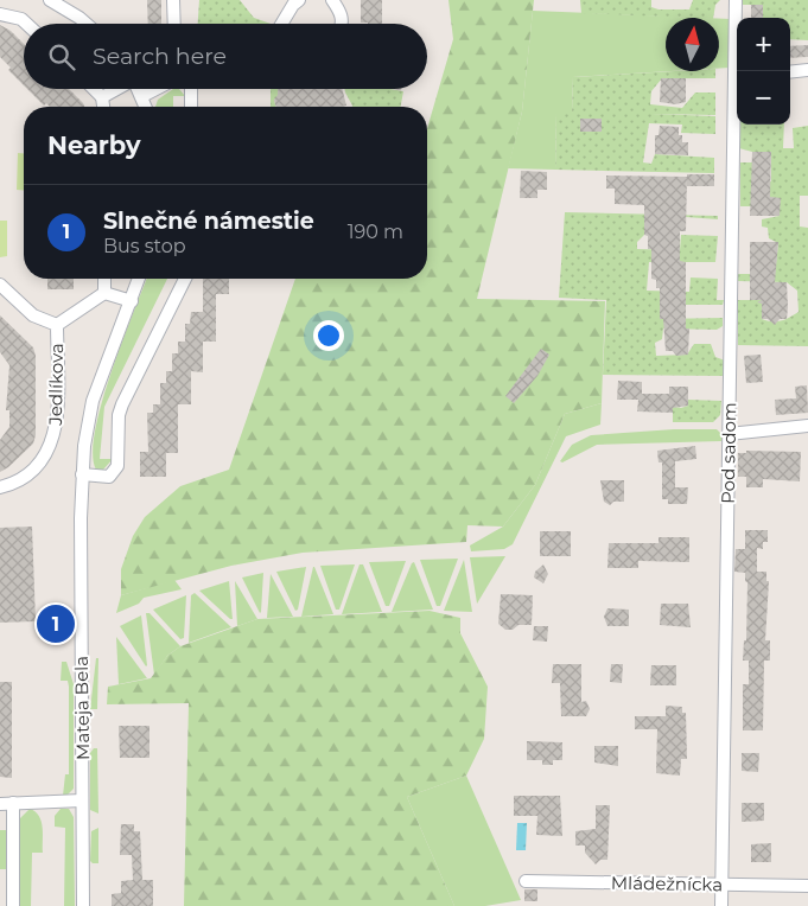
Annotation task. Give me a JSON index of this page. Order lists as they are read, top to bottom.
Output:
{
  "streets": {
    "street": [
      "Jedlíkova",
      "Pod sadom",
      "Mateja Bela",
      "Mládežnícka"
    ]
  },
  "crossings": [
    ["Pod sadom", "Mládežnícka"]
  ],
  "north": "top",
  "page": {
    "map_buttons": ["+", "−"],
    "search": "Search here",
    "heading": "Nearby",
    "list": [
      {
        "mark": "1",
        "name": "Slnečné námestie",
        "note": "Bus stop",
        "value": "190 m"
      }
    ],
    "pins": "1"
  }
}
